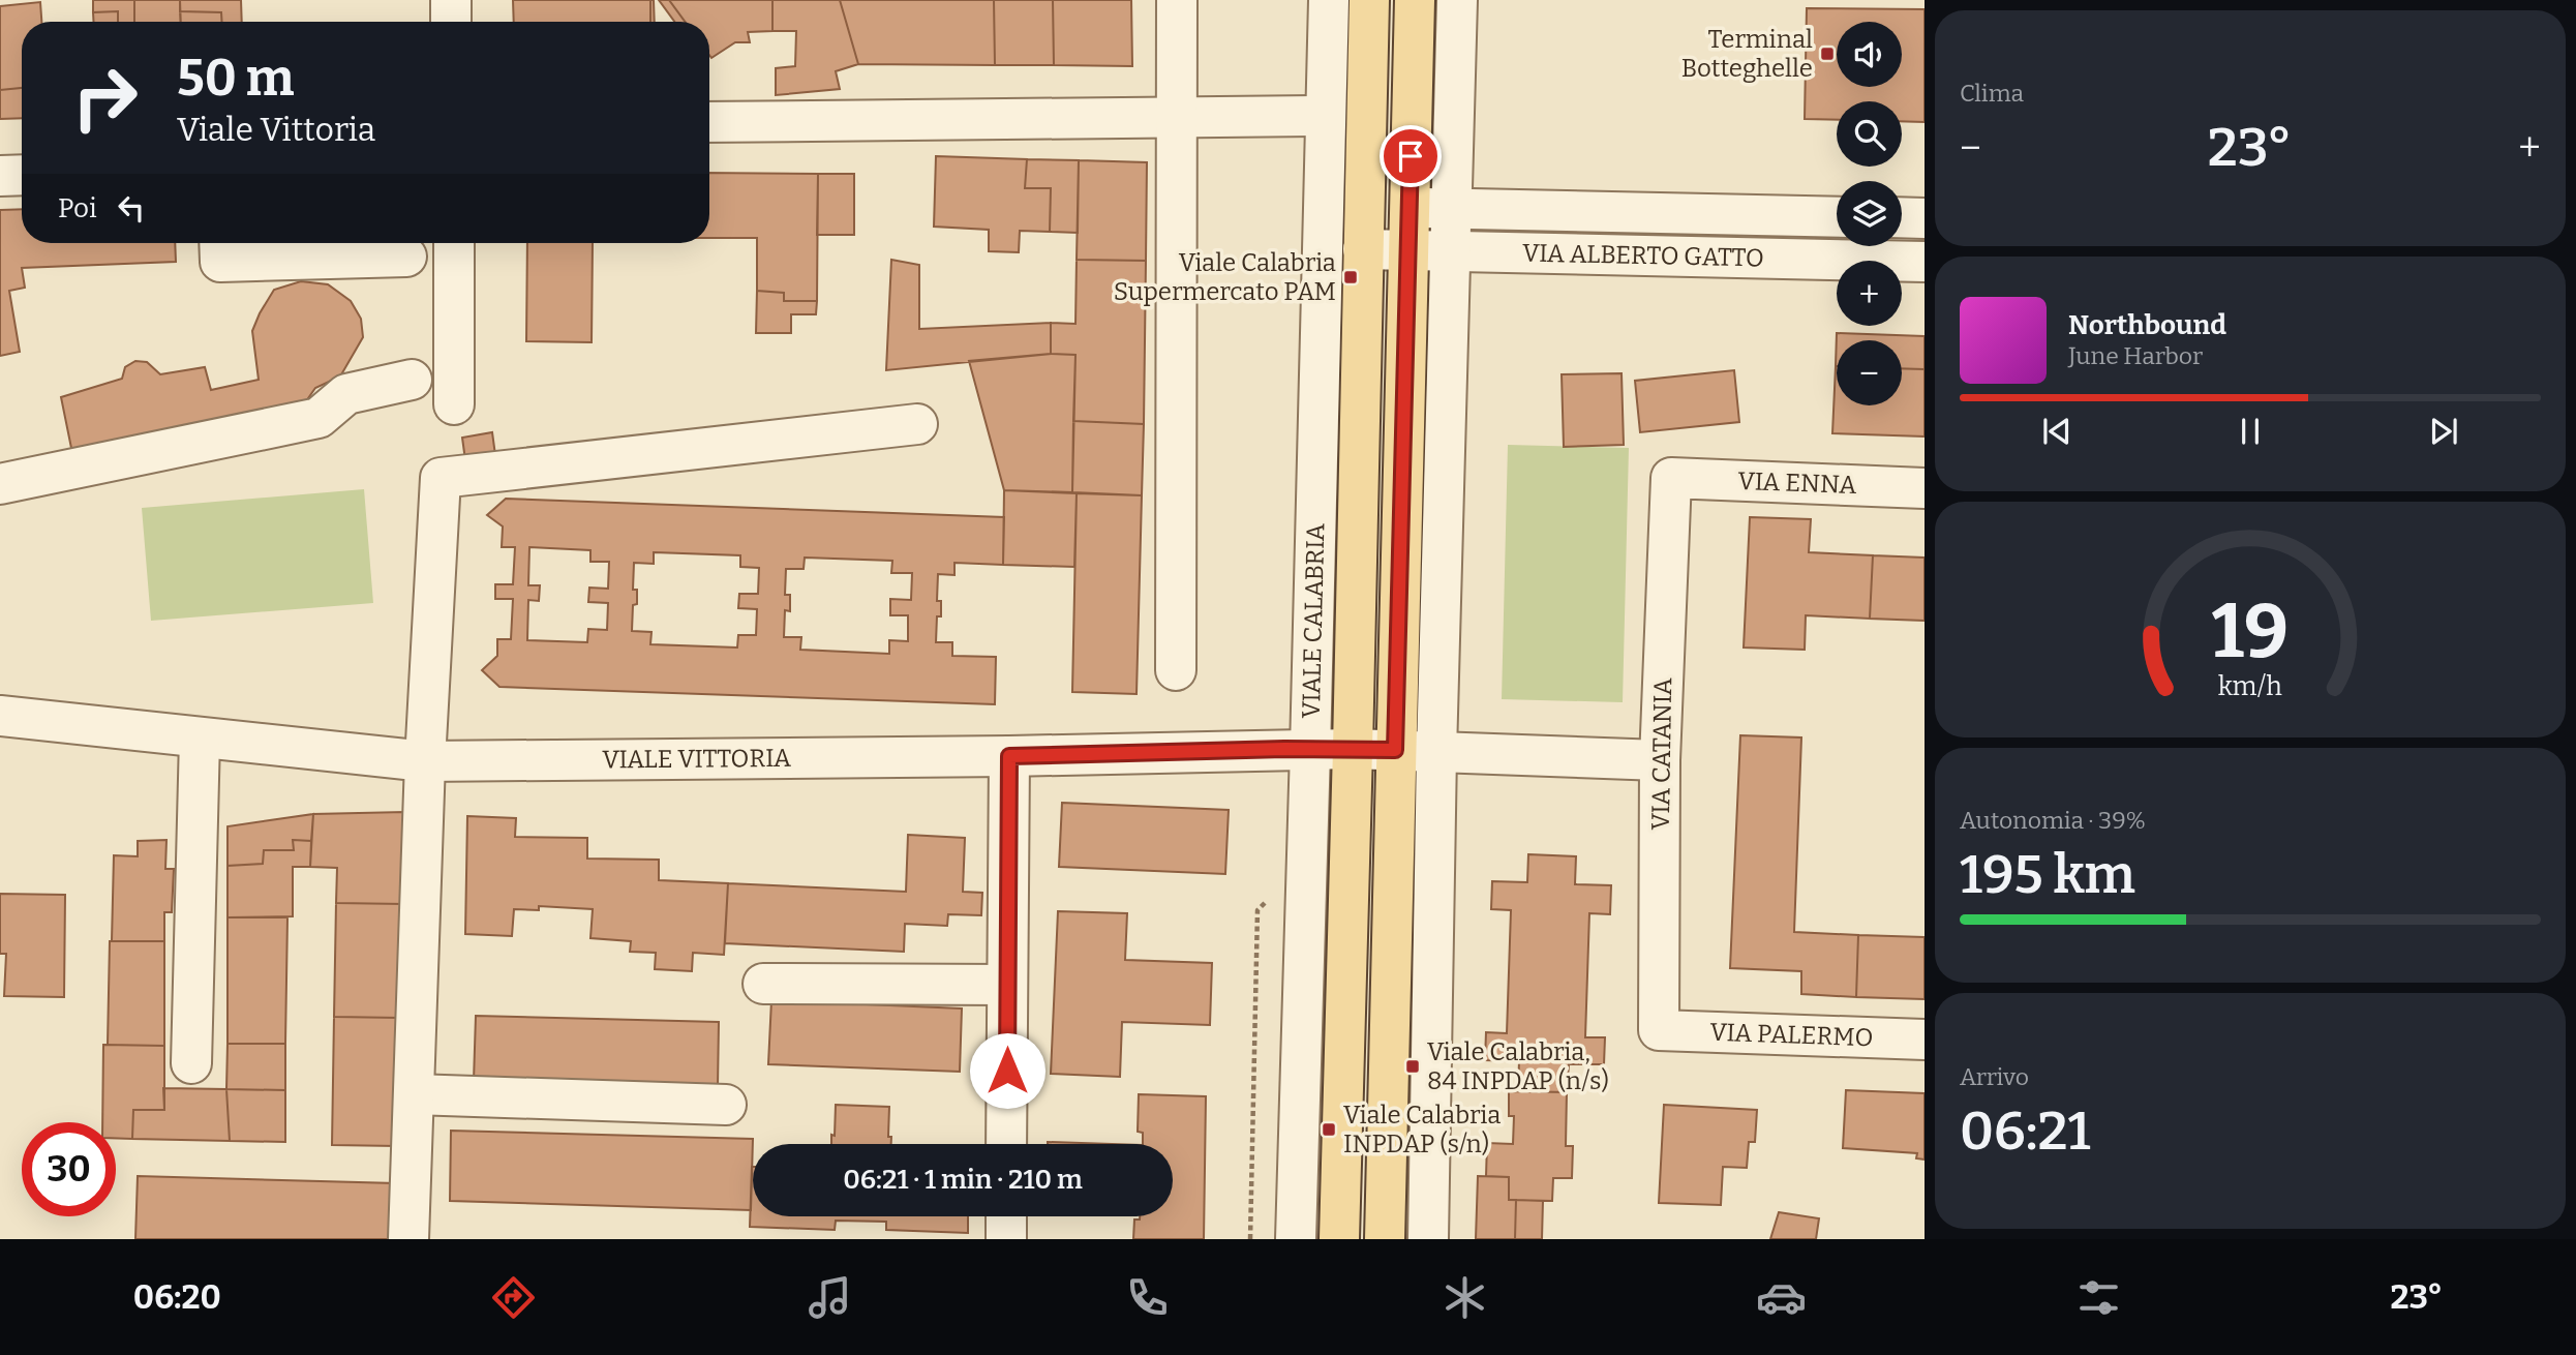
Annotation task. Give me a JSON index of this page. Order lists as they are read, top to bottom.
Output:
{
  "streets": {
    "main road": ["VIALE CALABRIA"],
    "street": [
      "VIA ALBERTO GATTO",
      "VIA ENNA",
      "VIA CATANIA",
      "VIALE VITTORIA",
      "VIA PALERMO"
    ]
  },
  "crossings": [
    ["VIA ALBERTO GATTO", "VIALE CALABRIA"],
    ["VIA ENNA", "VIA CATANIA"],
    ["VIALE CALABRIA", "VIALE VITTORIA"],
    ["VIA CATANIA", "VIALE VITTORIA"],
    ["VIA CATANIA", "VIA PALERMO"]
  ],
  "places": {
    "transit": [
      "Terminal Botteghelle",
      "Viale Calabria Supermercato PAM",
      "Viale Calabria, 84 INPDAP (n/s)",
      "Viale Calabria INPDAP (s/n)"
    ]
  },
  "page": {
    "tile": [
      "Clima",
      ["Autonomia · 39%", "195 km"],
      ["Arrivo", "06:21"]
    ],
    "map_buttons": ["+", "−"],
    "turn": ["50 m", "Viale Vittoria"],
    "heat": ["−", "23°", "+"],
    "then": "Poi",
    "song": ["Northbound", "June Harbor"],
    "limit": "30",
    "trip": "06:21 · 1 min · 210 m",
    "tabs": ["06:20", "23°"],
    "gauge": ["19", "km/h"]
  }
}
